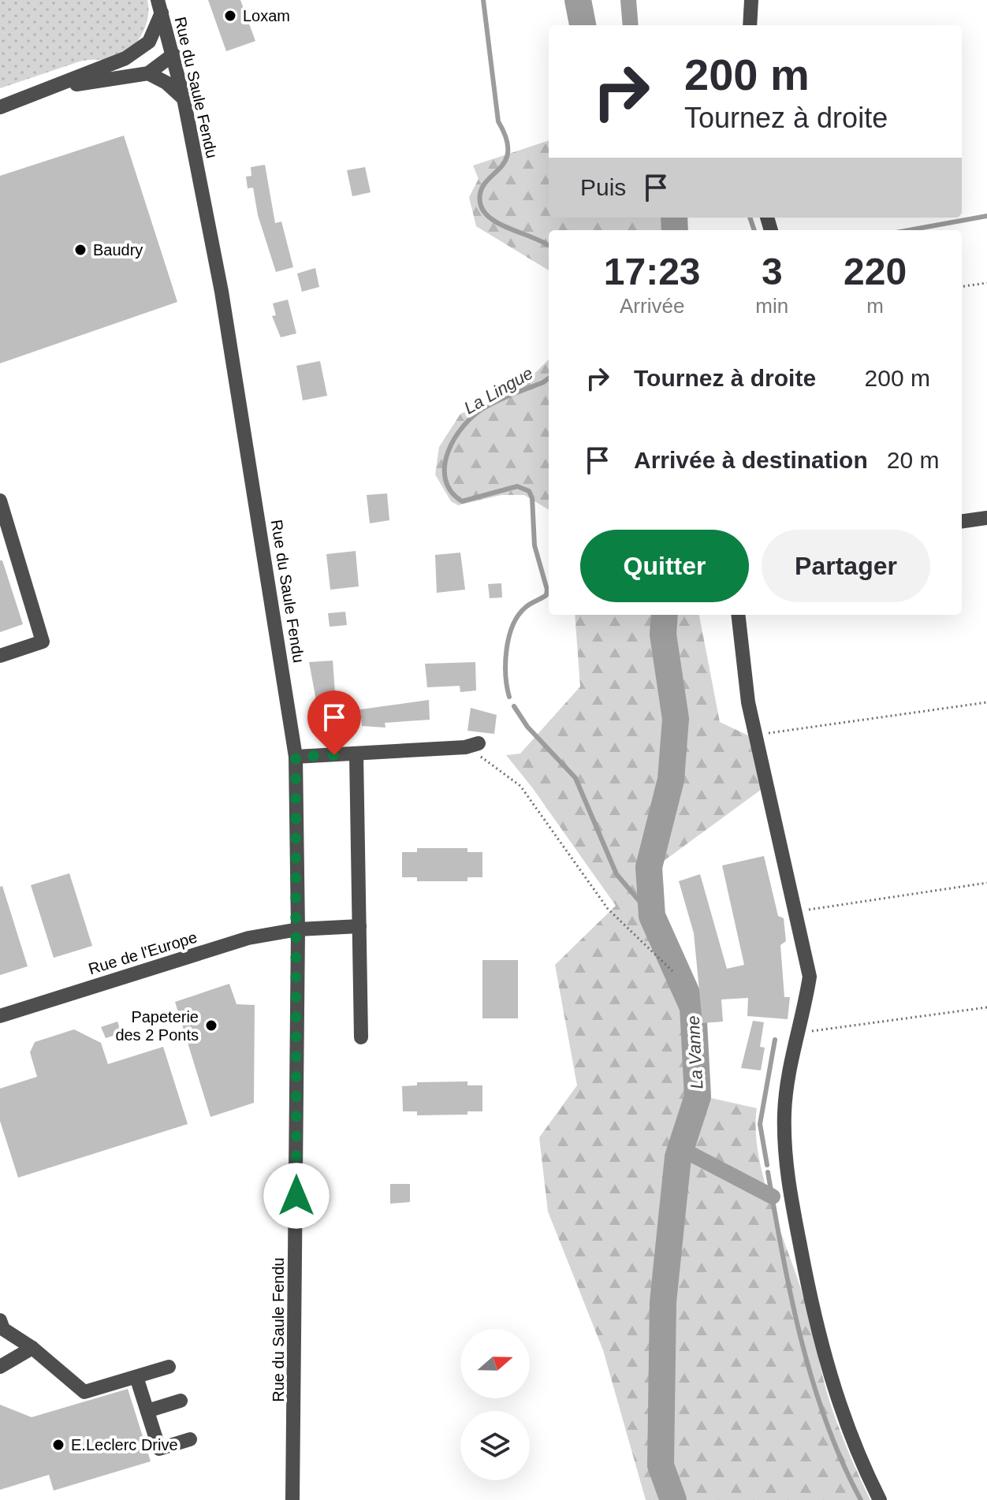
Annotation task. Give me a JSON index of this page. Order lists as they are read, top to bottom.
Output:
{
  "streets": {
    "street": ["Rue du Saule Fendu", "Rue de l'Europe"]
  },
  "crossings": [
    ["Rue du Saule Fendu", "Rue de l'Europe"]
  ],
  "water": ["La Lingue", "La Vanne"],
  "places": [
    "Loxam",
    "Baudry",
    "Papeterie des 2 Ponts",
    "E.Leclerc Drive"
  ],
  "north": "right",
  "page": {
    "turn": ["200 m", "Tournez à droite"],
    "then": "Puis",
    "eta": [
      "17:23",
      "Arrivée",
      "3",
      "min",
      "220",
      "m"
    ],
    "list": [
      {
        "name": "Tournez à droite",
        "value": "200 m"
      },
      {
        "name": "Arrivée à destination",
        "value": "20 m"
      }
    ],
    "buttons": ["Quitter", "Partager"]
  }
}
